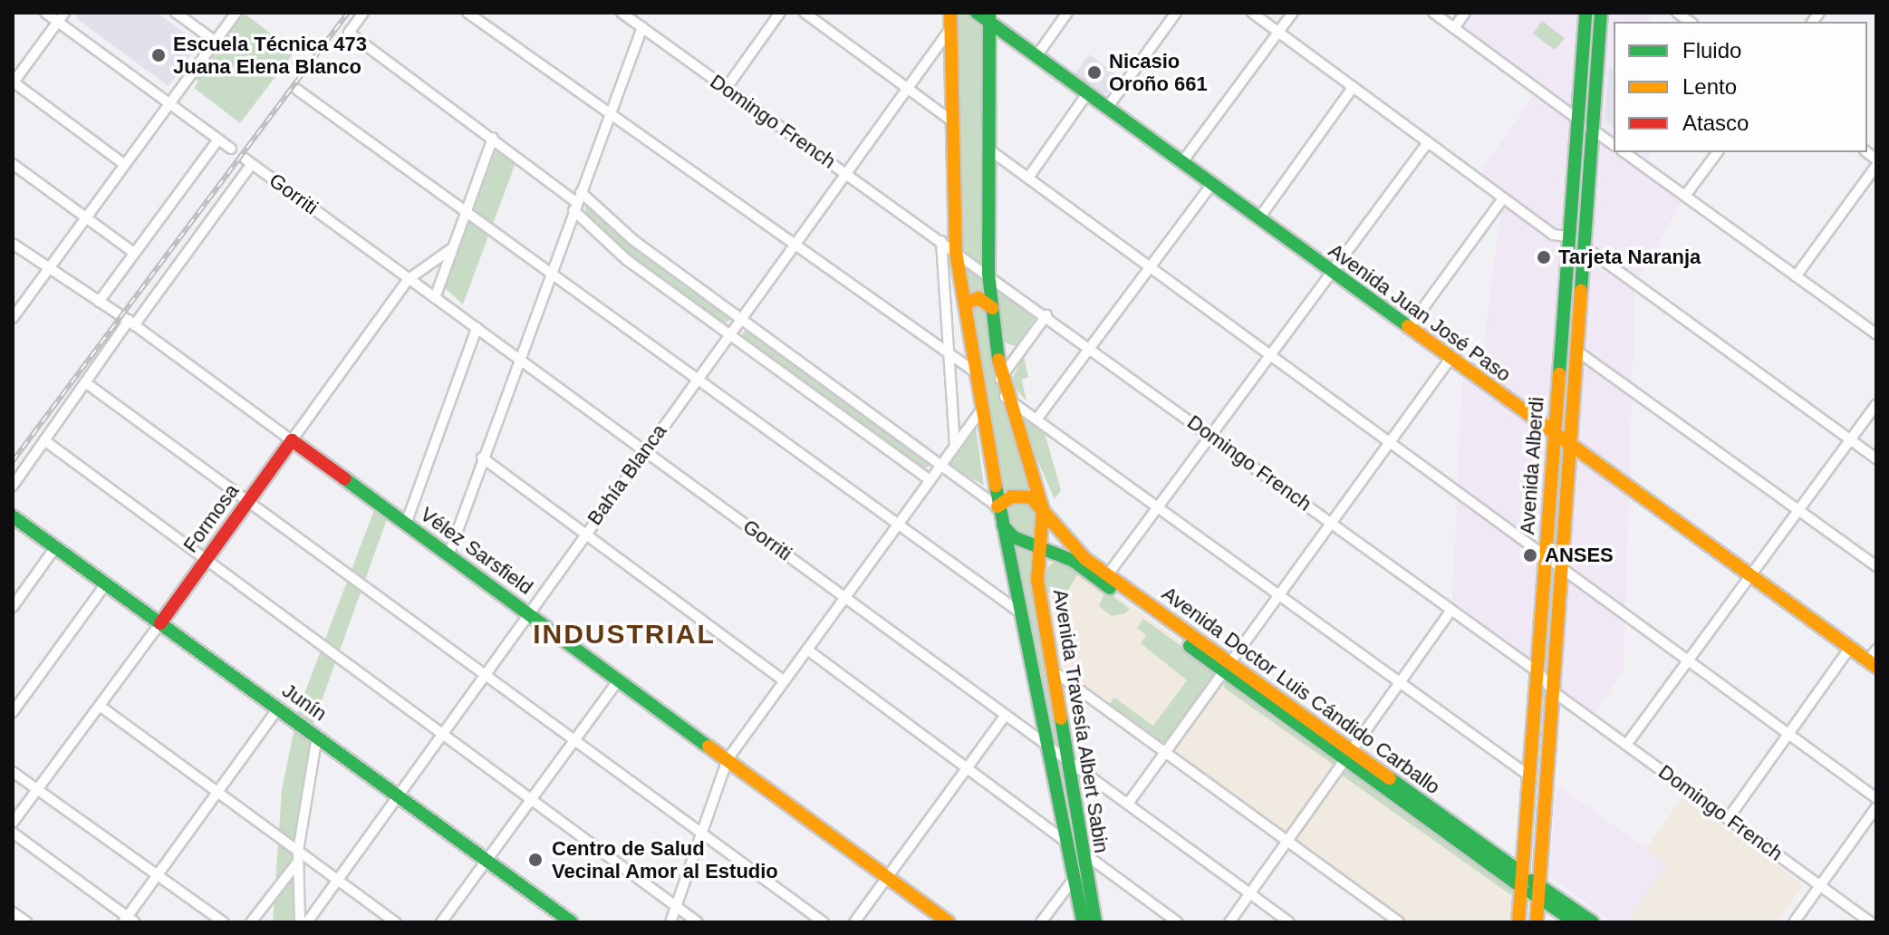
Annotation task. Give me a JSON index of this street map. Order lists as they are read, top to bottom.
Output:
{
  "streets": {
    "main road": [
      "Avenida Juan José Paso",
      "Avenida Alberdi",
      "Formosa",
      "Vélez Sarsfield",
      "Avenida Doctor Luis Cándido Carballo",
      "Junín",
      "Avenida Travesía Albert Sabin"
    ],
    "street": ["Domingo French", "Gorriti", "Bahía Blanca"]
  },
  "crossings": [
    ["Domingo French", "Avenida Alberdi"],
    ["Domingo French", "Bahía Blanca"],
    ["Domingo French", "Avenida Travesía Albert Sabin"],
    ["Gorriti", "Bahía Blanca"],
    ["Gorriti", "Formosa"],
    ["Gorriti", "Vélez Sarsfield"],
    ["Gorriti", "Avenida Travesía Albert Sabin"],
    ["Avenida Juan José Paso", "Avenida Alberdi"],
    ["Avenida Juan José Paso", "Avenida Travesía Albert Sabin"],
    ["Avenida Alberdi", "Avenida Doctor Luis Cándido Carballo"],
    ["Bahía Blanca", "Vélez Sarsfield"],
    ["Bahía Blanca", "Junín"],
    ["Bahía Blanca", "Avenida Travesía Albert Sabin"],
    ["Formosa", "Vélez Sarsfield"],
    ["Formosa", "Junín"],
    ["Avenida Doctor Luis Cándido Carballo", "Avenida Travesía Albert Sabin"]
  ],
  "districts": ["INDUSTRIAL"],
  "places": [
    "Escuela Técnica 473 Juana Elena Blanco",
    "Nicasio Oroño 661",
    "Tarjeta Naranja",
    "ANSES",
    "Centro de Salud Vecinal Amor al Estudio"
  ],
  "legend": ["Fluido", "Lento", "Atasco"]
}
